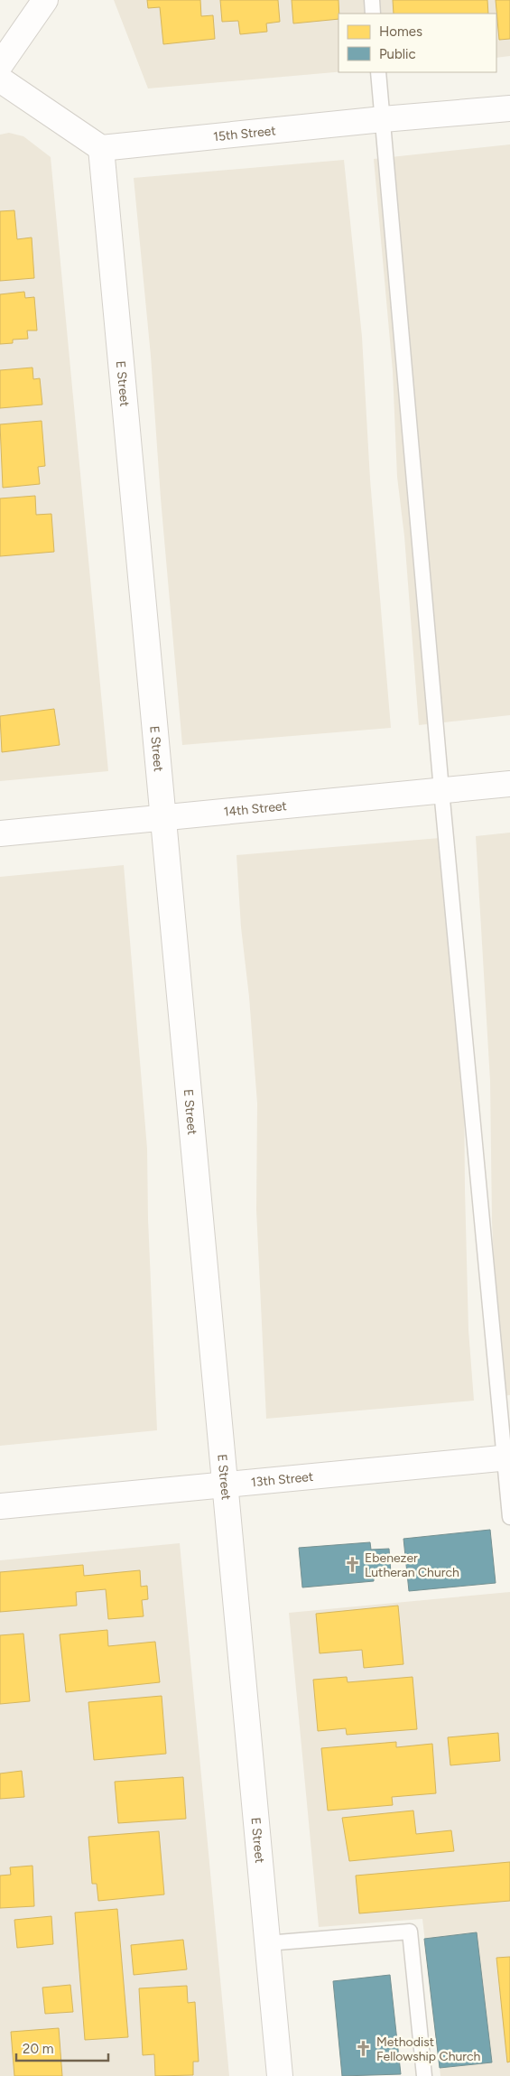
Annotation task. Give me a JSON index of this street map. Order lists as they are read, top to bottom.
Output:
{
  "streets": {
    "street": [
      "15th Street",
      "E Street",
      "14th Street",
      "13th Street"
    ]
  },
  "crossings": [
    ["15th Street", "E Street"],
    ["E Street", "14th Street"],
    ["E Street", "13th Street"]
  ],
  "places": {
    "church": ["Ebenezer Lutheran Church", "Methodist Fellowship Church"]
  },
  "legend": ["Homes", "Public"],
  "scale_bar": "20 m"
}
